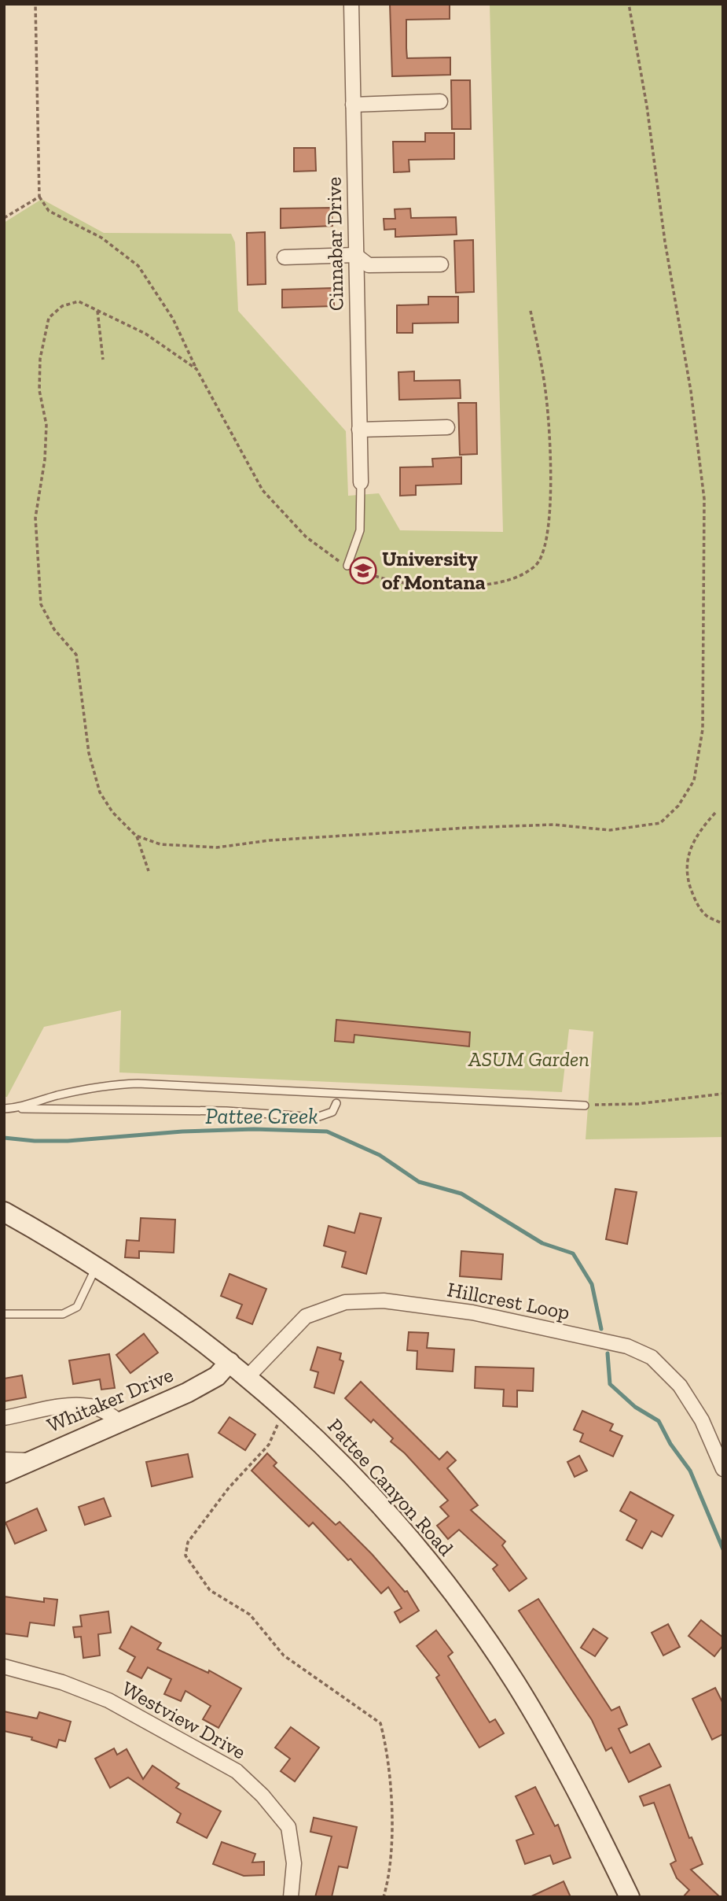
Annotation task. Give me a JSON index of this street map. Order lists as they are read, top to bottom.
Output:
{
  "streets": {
    "street": [
      "Cinnabar Drive",
      "Hillcrest Loop",
      "Whitaker Drive",
      "Pattee Canyon Road",
      "Westview Drive"
    ]
  },
  "crossings": [
    ["Hillcrest Loop", "Pattee Canyon Road"],
    ["Whitaker Drive", "Pattee Canyon Road"]
  ],
  "water": ["Pattee Creek"],
  "parks": ["ASUM Garden"],
  "places": {
    "school or university": ["University of Montana"]
  }
}
